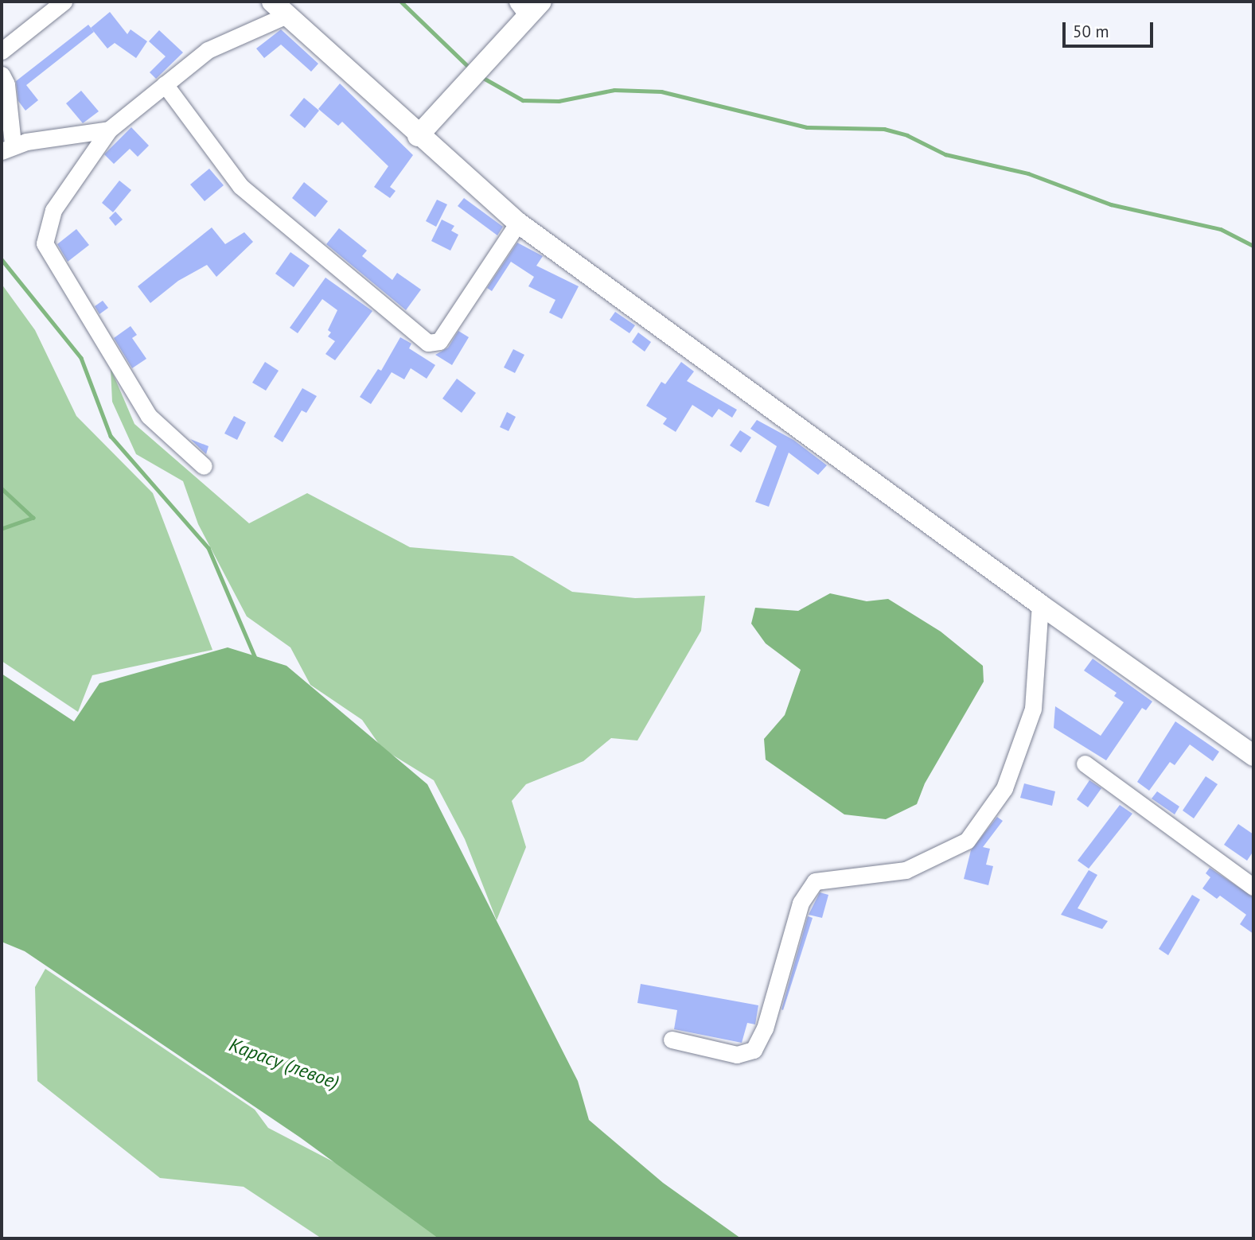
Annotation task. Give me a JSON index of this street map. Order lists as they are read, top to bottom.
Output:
{
  "water": ["Карасу (левое)"],
  "scale_bar": "50 m"
}
